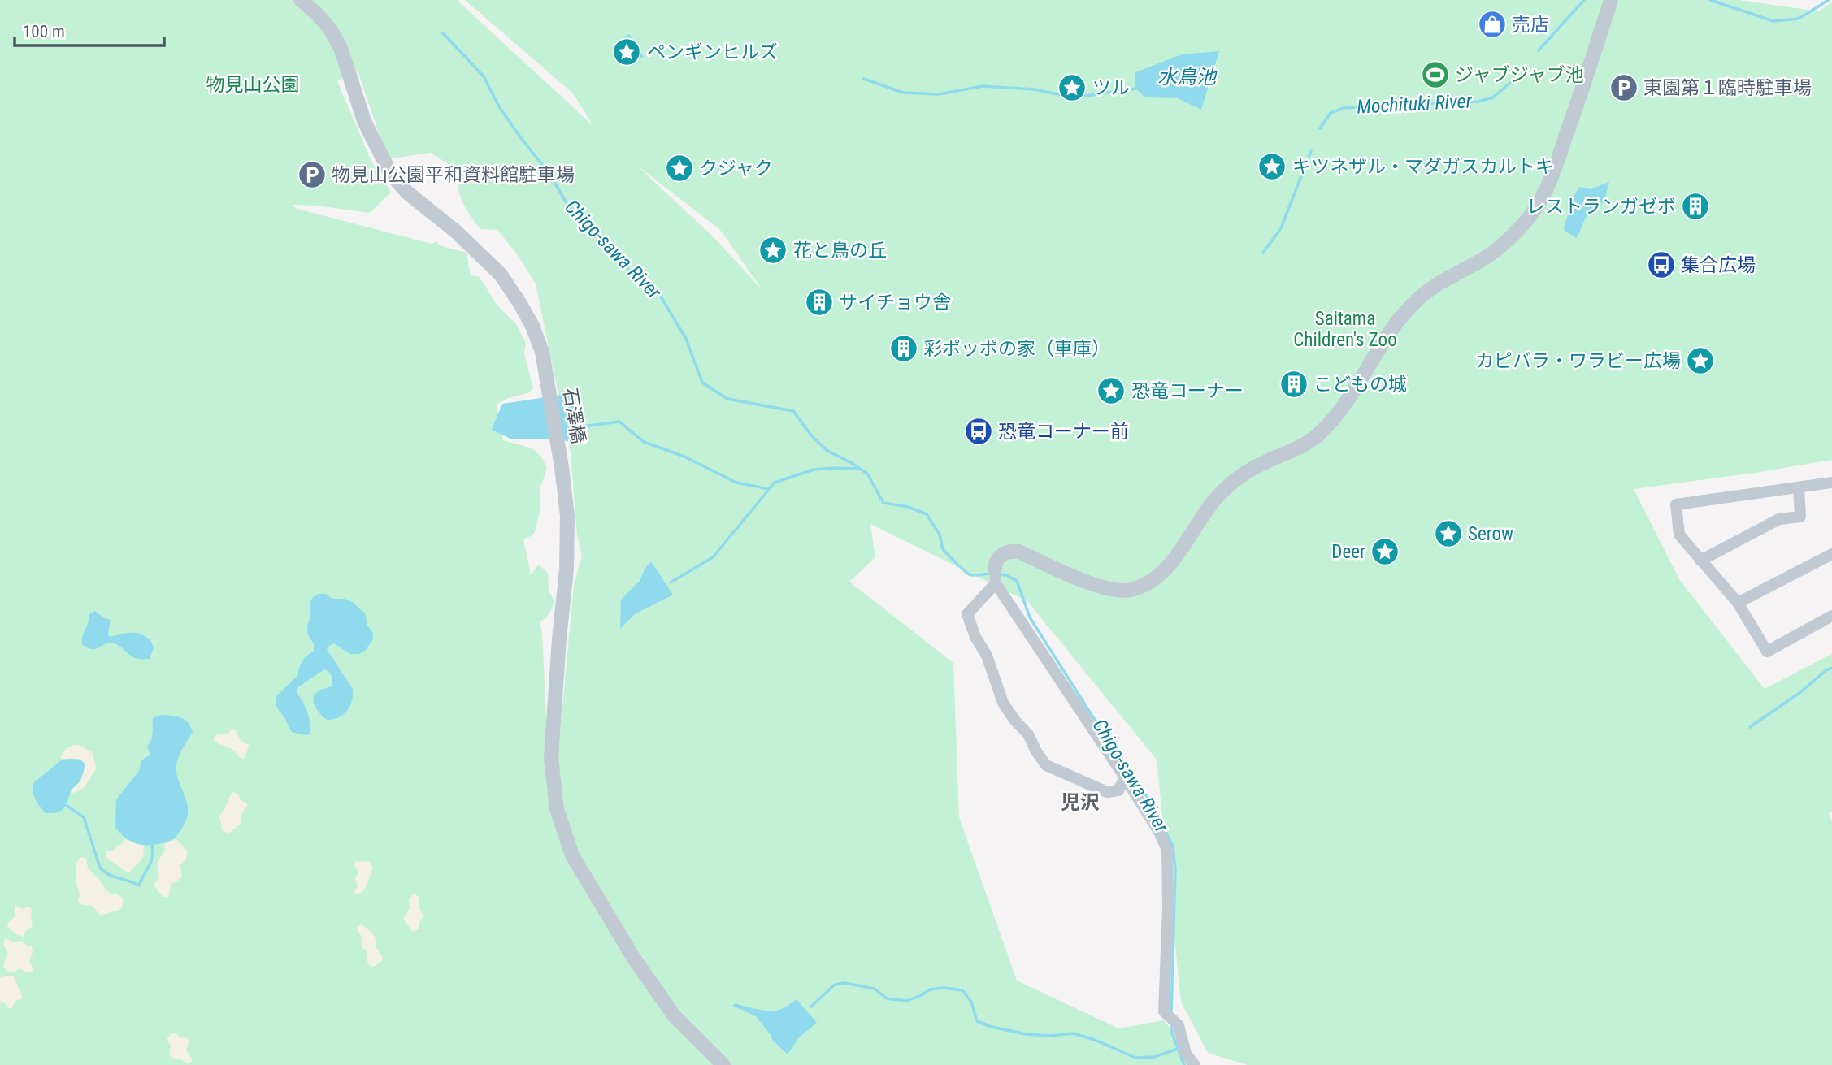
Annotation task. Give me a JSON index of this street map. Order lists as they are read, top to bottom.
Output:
{
  "streets": {
    "street": ["石澤橋"]
  },
  "districts": ["児沢"],
  "water": ["水鳥池", "Mochituki River", "Chigo-sawa River"],
  "parks": ["物見山公園", "Saitama Children's Zoo"],
  "places": {
    "shop": ["売店"],
    "place": [
      "ペンギンヒルズ",
      "ツル",
      "キツネザル・マダガスカルトキ",
      "クジャク",
      "花と鳥の丘",
      "カピバラ・ワラビー広場",
      "恐竜コーナー",
      "Serow",
      "Deer"
    ],
    "sports": ["ジャブジャブ池"],
    "parking": ["東園第１臨時駐車場", "物見山公園平和資料館駐車場"],
    "building": [
      "レストランガゼボ",
      "サイチョウ舎",
      "彩ポッポの家（車庫）",
      "こどもの城"
    ],
    "bus stop": ["集合広場", "恐竜コーナー前"]
  },
  "scale_bar": "100 m"
}
